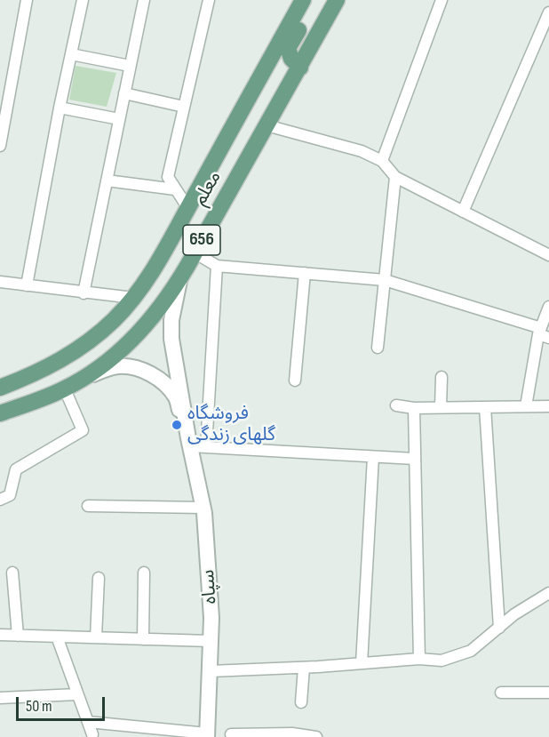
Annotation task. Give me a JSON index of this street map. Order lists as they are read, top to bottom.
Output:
{
  "streets": {
    "main road": ["معلم", "656"],
    "street": ["سپاه"]
  },
  "places": ["فروشگاه گلهای زندگی"],
  "scale_bar": "50 m"
}
